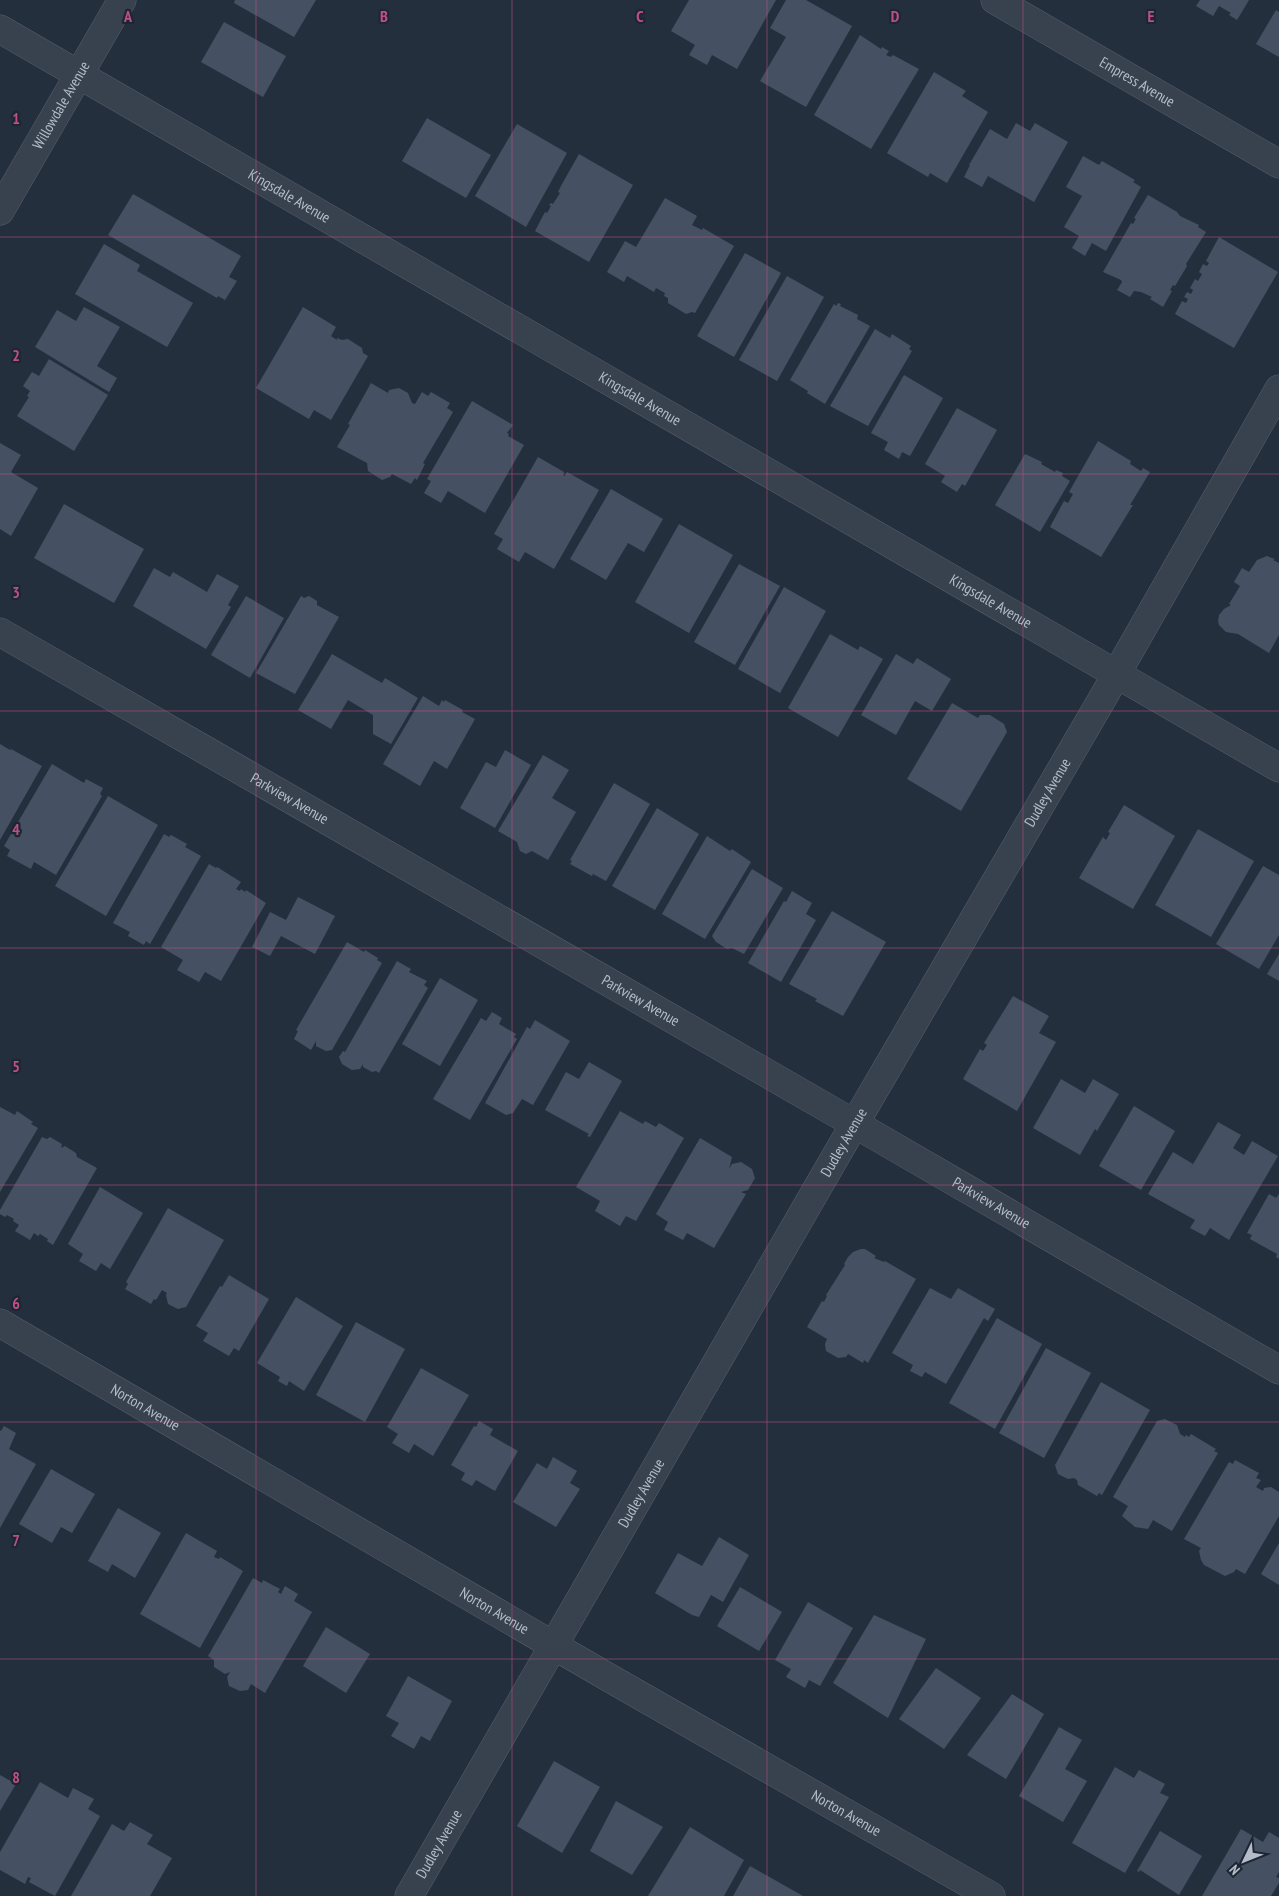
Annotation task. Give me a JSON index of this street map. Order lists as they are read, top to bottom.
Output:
{
  "streets": {
    "street": [
      "Empress Avenue",
      "Willowdale Avenue",
      "Kingsdale Avenue",
      "Dudley Avenue",
      "Parkview Avenue",
      "Norton Avenue"
    ]
  },
  "crossings": [
    ["Willowdale Avenue", "Kingsdale Avenue"],
    ["Kingsdale Avenue", "Dudley Avenue"],
    ["Dudley Avenue", "Parkview Avenue"],
    ["Dudley Avenue", "Norton Avenue"]
  ],
  "north": "bottom left",
  "grid": {
    "columns": [
      "A",
      "B",
      "C",
      "D",
      "E"
    ],
    "rows": [
      "1",
      "2",
      "3",
      "4",
      "5",
      "6",
      "7",
      "8"
    ]
  }
}
